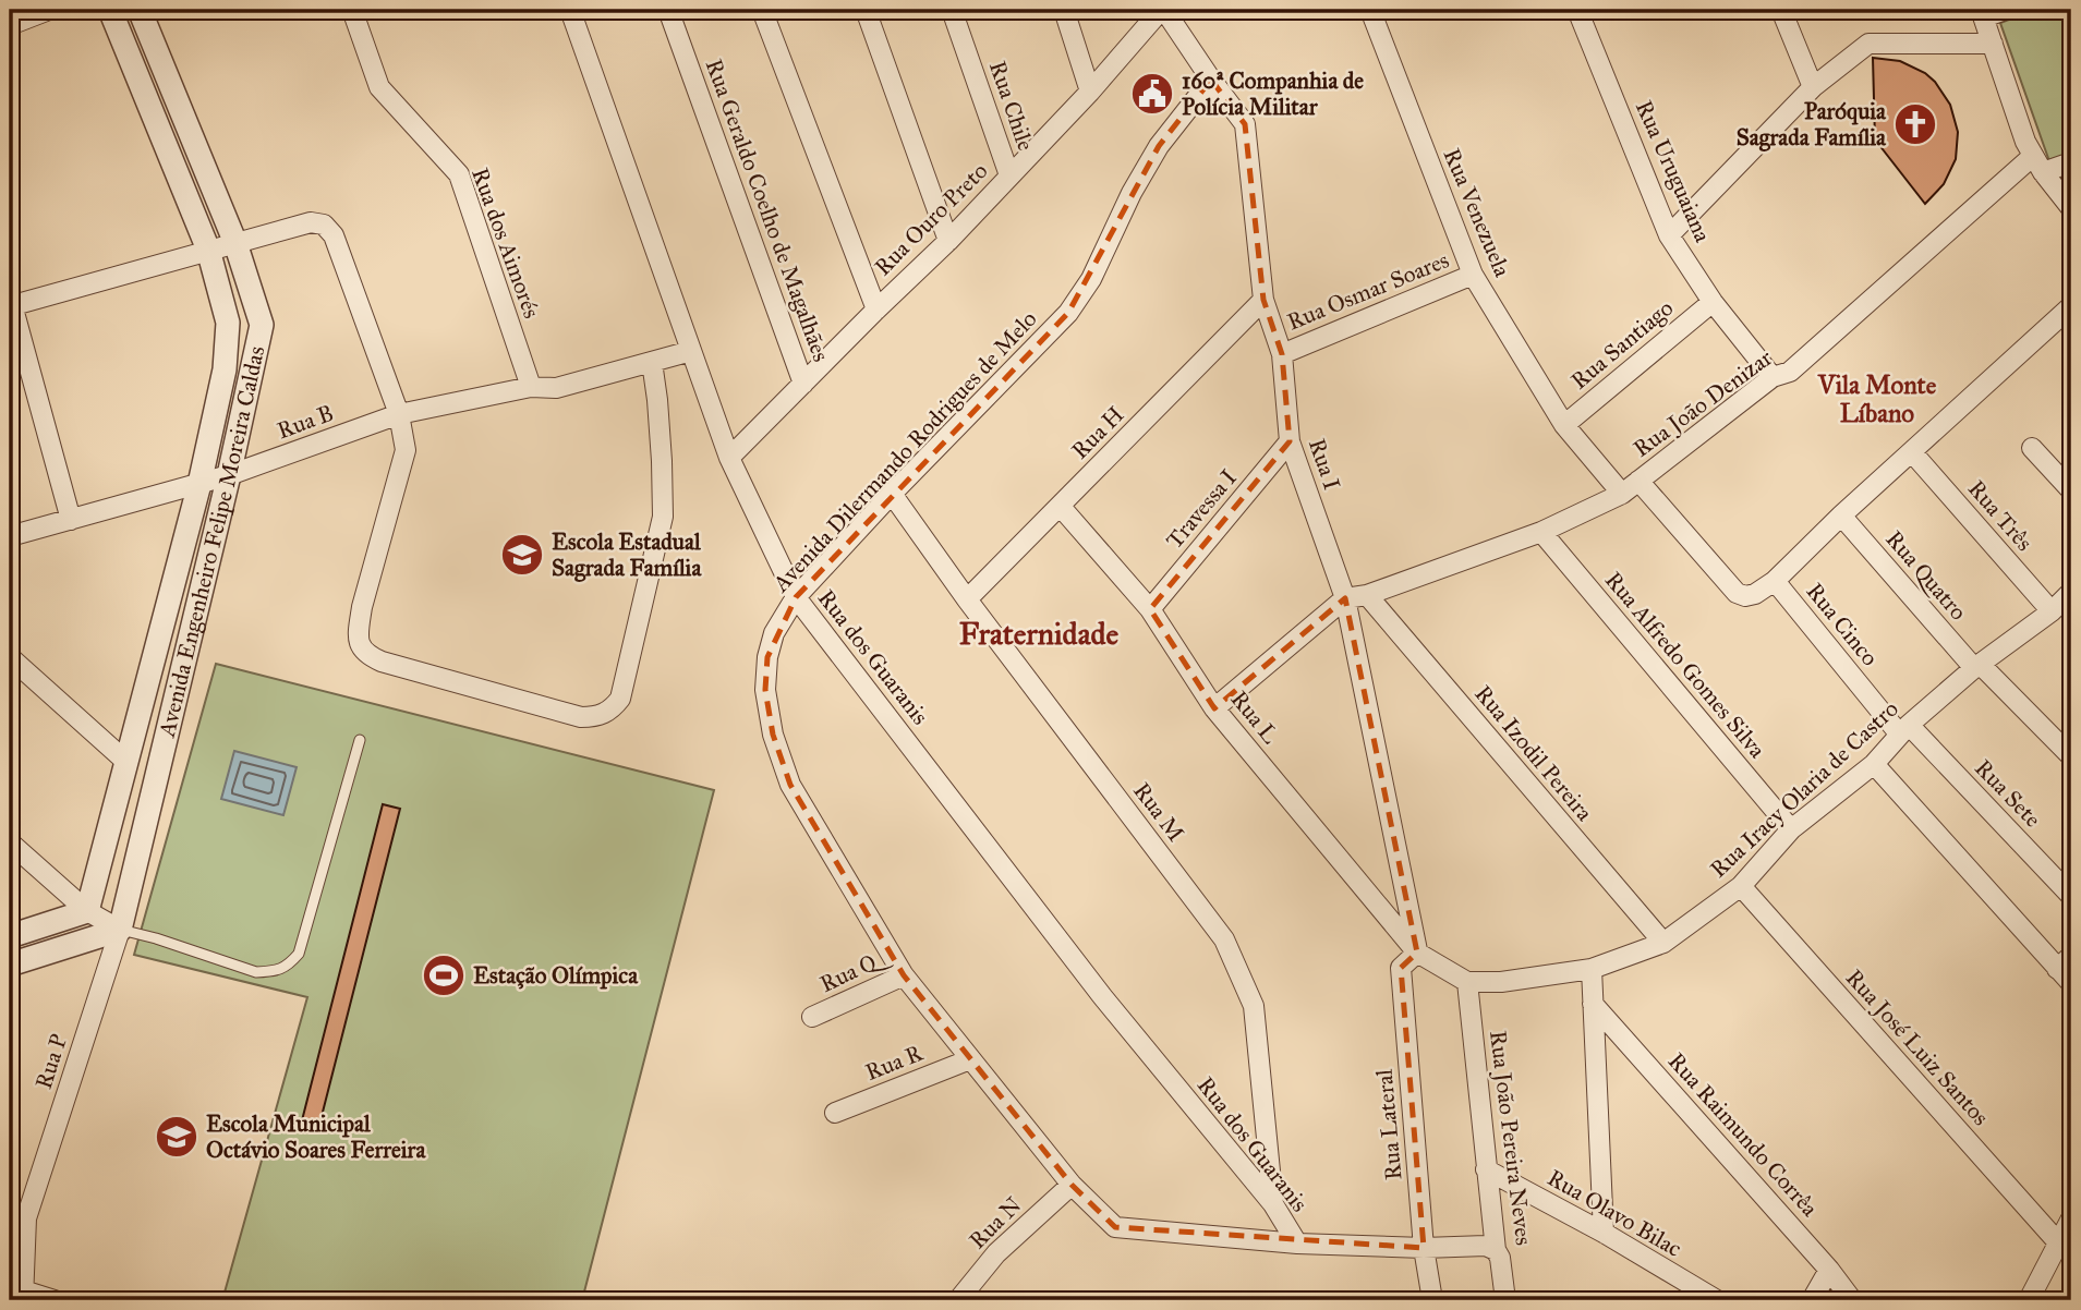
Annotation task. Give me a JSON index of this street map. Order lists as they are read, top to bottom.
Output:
{
  "streets": {
    "street": [
      "Rua Chile",
      "Rua Uruguaiana",
      "Rua Geraldo Coelho de Magalhães",
      "Rua Venezuela",
      "Rua Ouro Preto",
      "Rua dos Aimorés",
      "Rua Osmar Soares",
      "Rua Santiago",
      "Rua João Denizar",
      "Rua B",
      "Rua H",
      "Avenida Dilermando Rodrigues de Melo",
      "Rua I",
      "Travessa I",
      "Rua Três",
      "Avenida Engenheiro Felipe Moreira Caldas",
      "Rua Quatro",
      "Rua Cinco",
      "Rua dos Guaranis",
      "Rua Alfredo Gomes Silva",
      "Rua L",
      "Rua Izodil Pereira",
      "Rua Iracy Olaria de Castro",
      "Rua Sete",
      "Rua M",
      "Rua Q",
      "Rua José Luiz Santos",
      "Rua P",
      "Rua R",
      "Rua Lateral",
      "Rua Raimundo Corrêa",
      "Rua João Pereira Neves",
      "Rua Olavo Bilac",
      "Rua N"
    ]
  },
  "crossings": [
    ["Rua Chile", "Rua Ouro Preto"],
    ["Rua Uruguaiana", "Rua Santiago"],
    ["Rua Uruguaiana", "Rua João Denizar"],
    ["Rua Geraldo Coelho de Magalhães", "Rua Ouro Preto"],
    ["Rua Venezuela", "Rua Osmar Soares"],
    ["Rua Venezuela", "Rua Santiago"],
    ["Rua Venezuela", "Rua João Denizar"],
    ["Rua Ouro Preto", "Rua I"],
    ["Rua Ouro Preto", "Rua dos Guaranis"],
    ["Rua dos Aimorés", "Rua B"],
    ["Rua Osmar Soares", "Rua I"],
    ["Rua João Denizar", "Rua I"],
    ["Rua João Denizar", "Rua Alfredo Gomes Silva"],
    ["Rua João Denizar", "Rua Izodil Pereira"],
    ["Rua B", "Avenida Engenheiro Felipe Moreira Caldas"],
    ["Rua B", "Rua dos Guaranis"],
    ["Rua H", "Rua I"],
    ["Rua H", "Rua L"],
    ["Rua H", "Rua M"],
    ["Avenida Dilermando Rodrigues de Melo", "Rua I"],
    ["Avenida Dilermando Rodrigues de Melo", "Rua dos Guaranis"],
    ["Avenida Dilermando Rodrigues de Melo", "Rua M"],
    ["Avenida Dilermando Rodrigues de Melo", "Rua Q"],
    ["Avenida Dilermando Rodrigues de Melo", "Rua R"],
    ["Avenida Dilermando Rodrigues de Melo", "Rua Lateral"],
    ["Avenida Dilermando Rodrigues de Melo", "Rua João Pereira Neves"],
    ["Avenida Dilermando Rodrigues de Melo", "Rua N"],
    ["Rua I", "Travessa I"],
    ["Rua I", "Rua L"],
    ["Rua I", "Rua Lateral"],
    ["Travessa I", "Rua L"],
    ["Rua Três", "Rua Iracy Olaria de Castro"],
    ["Avenida Engenheiro Felipe Moreira Caldas", "Rua P"],
    ["Rua Quatro", "Rua Iracy Olaria de Castro"],
    ["Rua Cinco", "Rua Iracy Olaria de Castro"],
    ["Rua Cinco", "Rua Sete"],
    ["Rua dos Guaranis", "Rua M"],
    ["Rua Alfredo Gomes Silva", "Rua Iracy Olaria de Castro"],
    ["Rua L", "Rua Lateral"],
    ["Rua Izodil Pereira", "Rua Iracy Olaria de Castro"],
    ["Rua Iracy Olaria de Castro", "Rua Sete"],
    ["Rua Iracy Olaria de Castro", "Rua José Luiz Santos"],
    ["Rua Iracy Olaria de Castro", "Rua João Pereira Neves"],
    ["Rua João Pereira Neves", "Rua Olavo Bilac"]
  ],
  "districts": ["Vila Monte Líbano", "Fraternidade"],
  "places": {
    "public building": ["160ª Companhia de Polícia Militar"],
    "church": ["Paróquia Sagrada Família"],
    "school or university": ["Escola Estadual Sagrada Família", "Escola Municipal Octávio Soares Ferreira"],
    "sports": ["Estação Olímpica"]
  }
}
